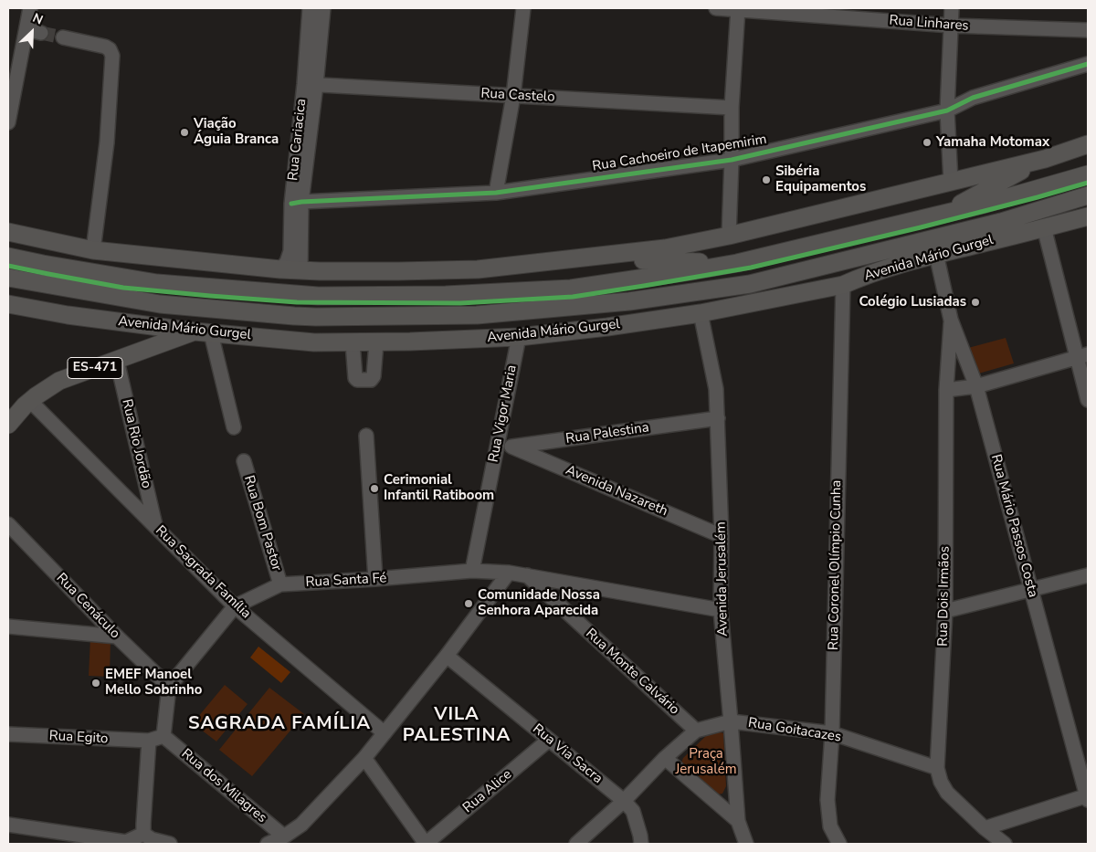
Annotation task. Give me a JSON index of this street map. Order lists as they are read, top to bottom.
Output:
{
  "streets": {
    "main road": ["Avenida Mário Gurgel", "ES-471"],
    "street": [
      "Rua Linhares",
      "Rua Castelo",
      "Rua Cariacica",
      "Rua Cachoeiro de Itapemirim",
      "Rua Vigor Maria",
      "Rua Palestina",
      "Rua Rio Jordão",
      "Avenida Nazareth",
      "Rua Bom Pastor",
      "Rua Mário Passos Costa",
      "Rua Coronel Olímpio Cunha",
      "Rua Sagrada Família",
      "Avenida Jerusalém",
      "Rua Santa Fé",
      "Rua Dois Irmãos",
      "Rua Cenáculo",
      "Rua Monte Calvário",
      "Rua Goitacazes",
      "Rua Egito",
      "Rua Via Sacra",
      "Rua dos Milagres",
      "Rua Alice"
    ]
  },
  "crossings": [
    ["Rua Castelo", "Rua Cariacica"],
    ["Rua Cariacica", "Rua Cachoeiro de Itapemirim"],
    ["Avenida Mário Gurgel", "ES-471"],
    ["Avenida Mário Gurgel", "Rua Vigor Maria"],
    ["Avenida Mário Gurgel", "Rua Mário Passos Costa"],
    ["Avenida Mário Gurgel", "Rua Coronel Olímpio Cunha"],
    ["Avenida Mário Gurgel", "Avenida Jerusalém"],
    ["ES-471", "Rua Rio Jordão"],
    ["ES-471", "Rua Sagrada Família"],
    ["Rua Vigor Maria", "Rua Palestina"],
    ["Rua Vigor Maria", "Rua Santa Fé"],
    ["Rua Palestina", "Avenida Nazareth"],
    ["Rua Palestina", "Avenida Jerusalém"],
    ["Rua Rio Jordão", "Rua Sagrada Família"],
    ["Avenida Nazareth", "Avenida Jerusalém"],
    ["Rua Bom Pastor", "Rua Santa Fé"],
    ["Rua Mário Passos Costa", "Rua Dois Irmãos"],
    ["Rua Coronel Olímpio Cunha", "Rua Goitacazes"],
    ["Rua Sagrada Família", "Rua Santa Fé"],
    ["Avenida Jerusalém", "Rua Santa Fé"],
    ["Avenida Jerusalém", "Rua Goitacazes"],
    ["Rua Santa Fé", "Rua Cenáculo"],
    ["Rua Santa Fé", "Rua Monte Calvário"],
    ["Rua Dois Irmãos", "Rua Goitacazes"],
    ["Rua Via Sacra", "Rua Alice"]
  ],
  "districts": ["VILA PALESTINA", "SAGRADA FAMÍLIA"],
  "parks": ["Praça Jerusalém"],
  "places": [
    "Viação Águia Branca",
    "Yamaha Motomax",
    "Sibéria Equipamentos",
    "Colégio Lusiadas",
    "Cerimonial Infantil Ratiboom",
    "Comunidade Nossa Senhora Aparecida",
    "EMEF Manoel Mello Sobrinho"
  ],
  "north": "top right"
}
